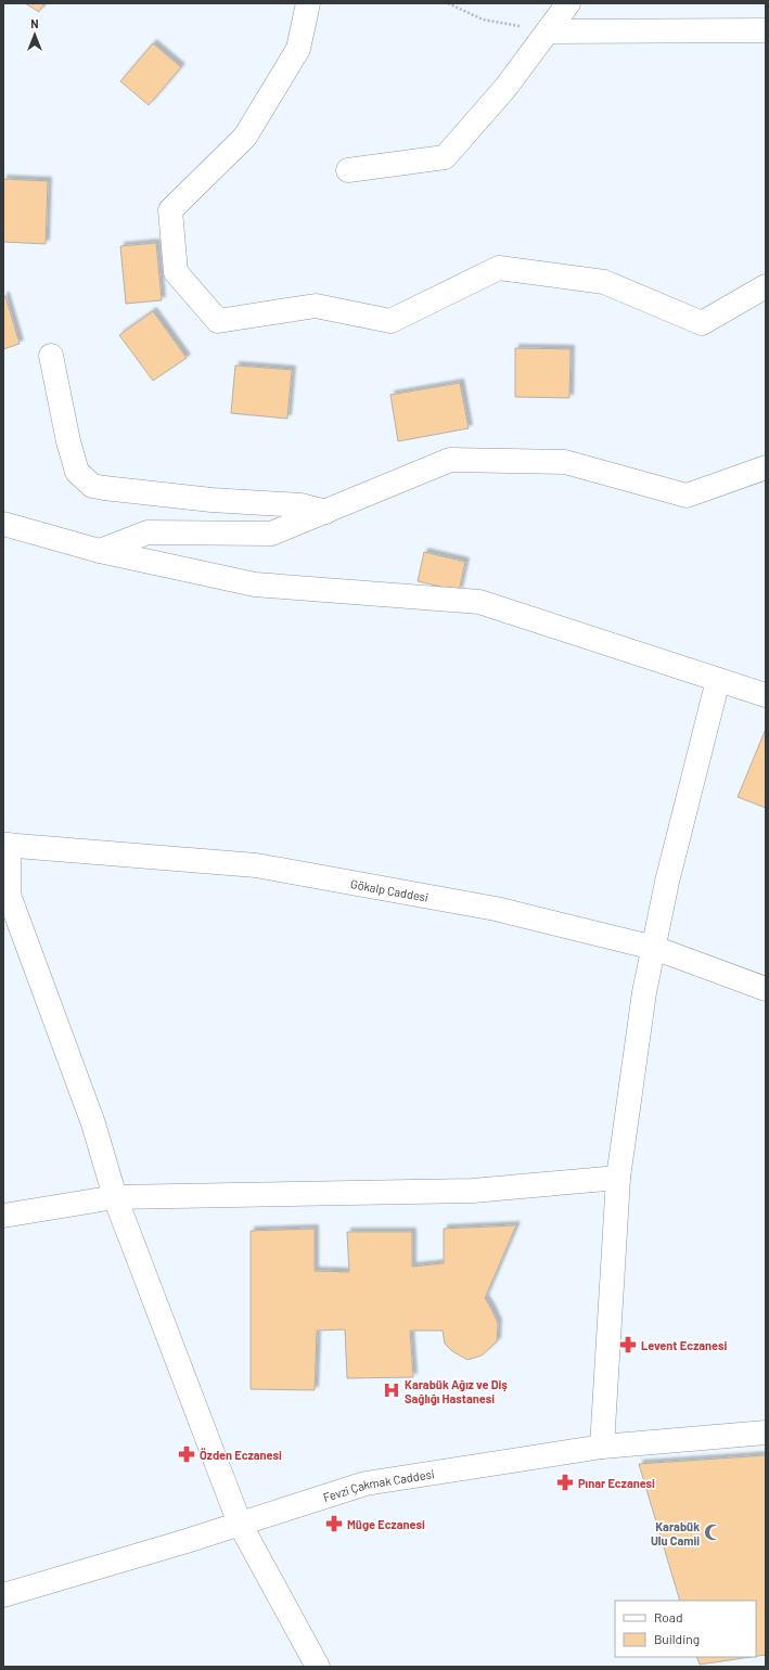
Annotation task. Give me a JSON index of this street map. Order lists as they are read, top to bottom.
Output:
{
  "streets": {
    "street": ["Gökalp Caddesi", "Fevzi Çakmak Caddesi"]
  },
  "places": {
    "pharmacy": [
      "Levent Eczanesi",
      "Özden Eczanesi",
      "Pınar Eczanesi",
      "Müge Eczanesi"
    ],
    "hospital": ["Karabük Ağız ve Diş Sağlığı Hastanesi"],
    "mosque": ["Karabük Ulu Camii"]
  },
  "legend": ["Road", "Building"],
  "north": "top"
}
